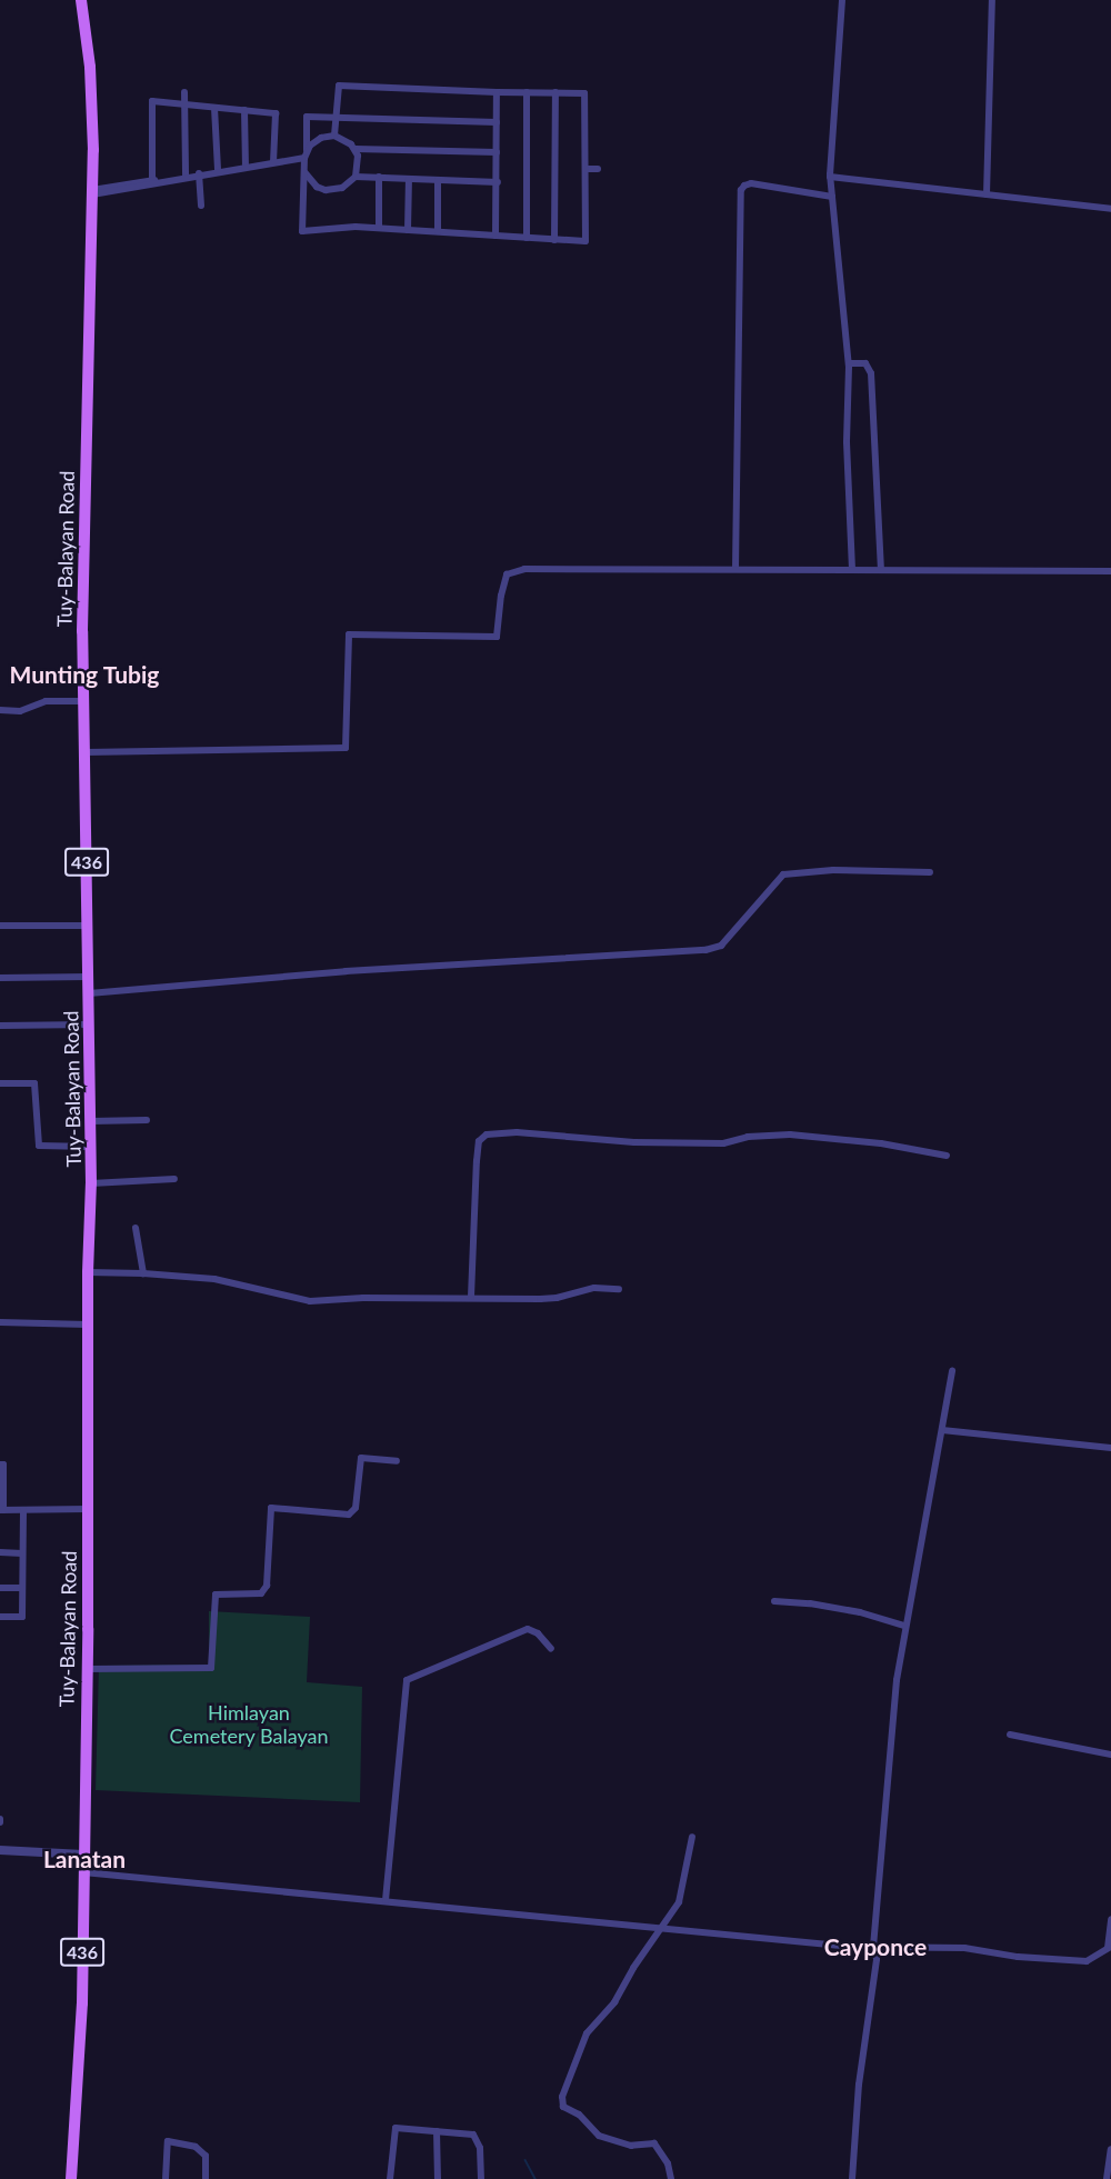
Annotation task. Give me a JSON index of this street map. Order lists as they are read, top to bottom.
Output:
{
  "streets": {
    "main road": ["Tuy-Balayan Road", "436"]
  },
  "districts": ["Munting Tubig", "Lanatan", "Cayponce"],
  "parks": ["Himlayan Cemetery Balayan"]
}
